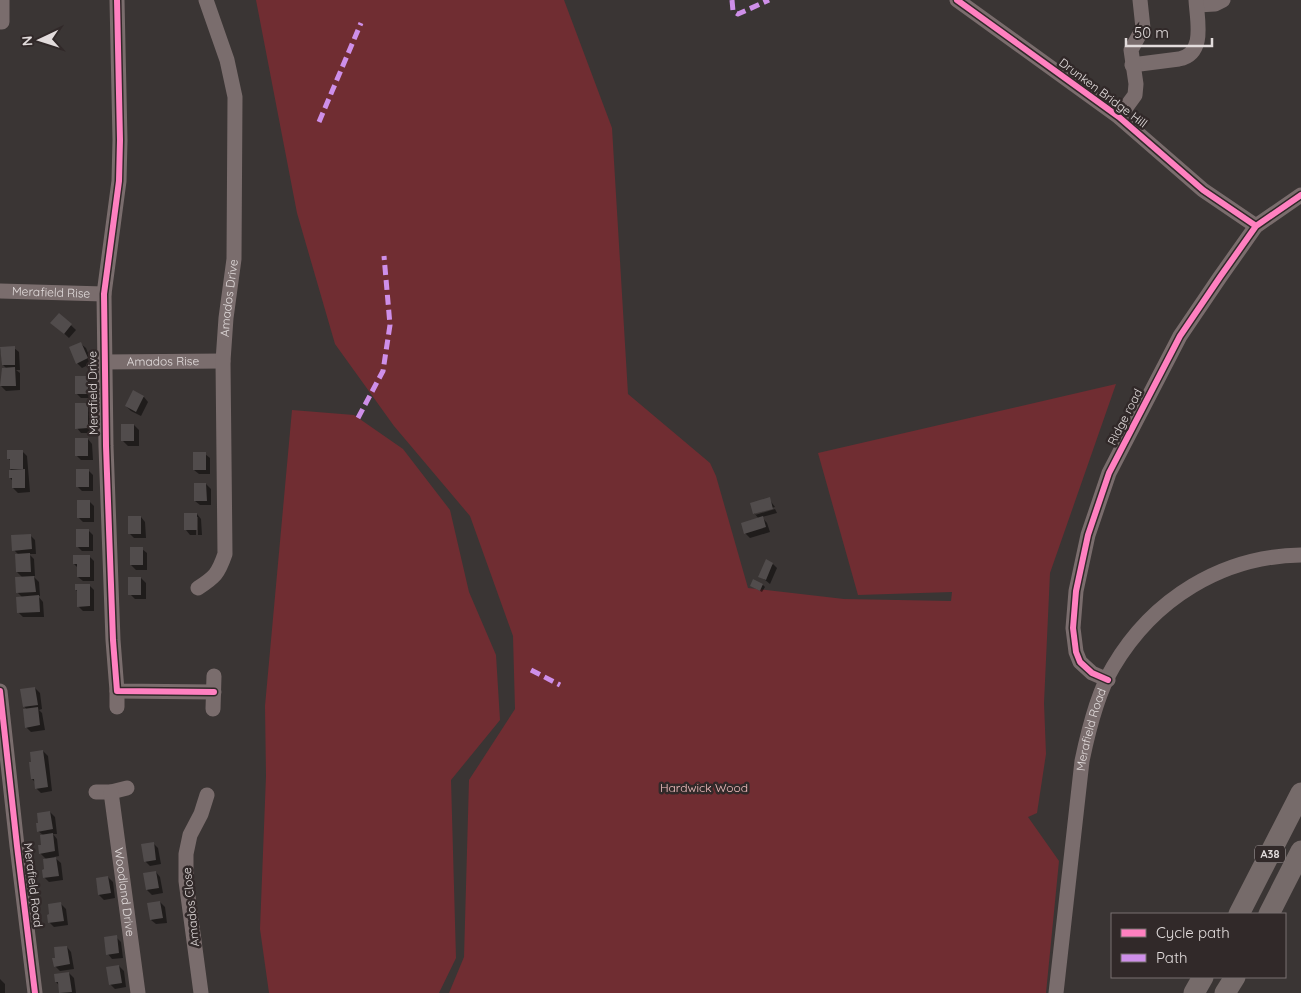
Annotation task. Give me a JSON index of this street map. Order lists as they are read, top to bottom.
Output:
{
  "streets": {
    "highway": ["A38"],
    "street": [
      "Drunken Bridge Hill",
      "Merafield Rise",
      "Amados Drive",
      "Amados Rise",
      "Merafield Drive",
      "Ridge road",
      "Merafield Road",
      "Woodland Drive",
      "Amados Close"
    ]
  },
  "crossings": [
    ["Drunken Bridge Hill", "Ridge road"],
    ["Merafield Rise", "Merafield Drive"],
    ["Amados Drive", "Amados Rise"],
    ["Amados Rise", "Merafield Drive"],
    ["Ridge road", "Merafield Road"]
  ],
  "parks": ["Hardwick Wood"],
  "legend": ["Cycle path", "Path"],
  "scale_bar": "50 m",
  "north": "left"
}
